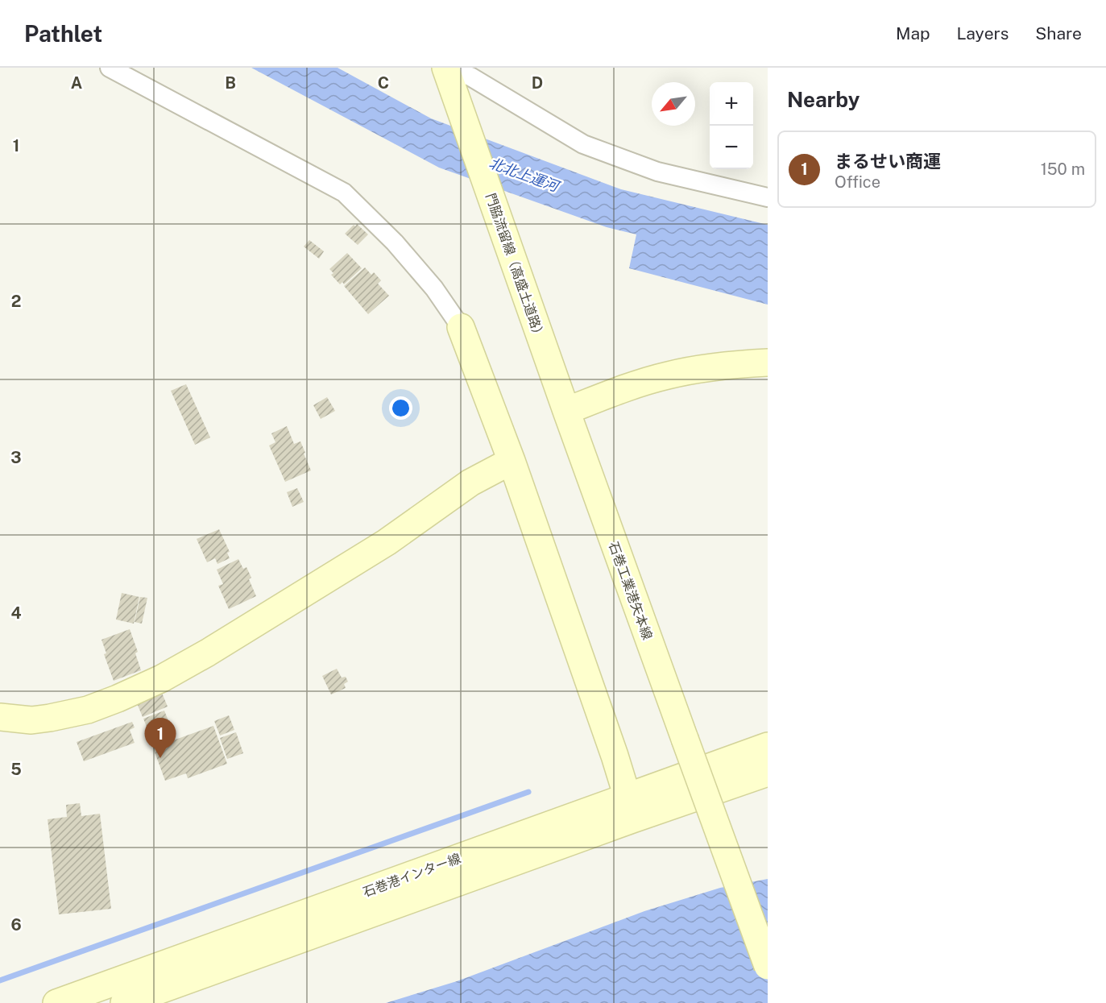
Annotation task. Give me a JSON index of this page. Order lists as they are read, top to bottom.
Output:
{
  "streets": {
    "main road": ["門脇流留線（高盛土道路）", "石巻工業港矢本線", "石巻港インター線"]
  },
  "crossings": [
    ["門脇流留線（高盛土道路）", "石巻工業港矢本線"]
  ],
  "water": ["北北上運河"],
  "north": "bottom left",
  "page": {
    "header": "Pathlet",
    "nav": ["Map", "Layers", "Share"],
    "heading": "Nearby",
    "map_buttons": ["+", "−"],
    "list": [
      {
        "mark": "1",
        "name": "まるせい商運",
        "note": "Office",
        "value": "150 m"
      }
    ],
    "pins": "1"
  },
  "grid": {
    "columns": [
      "A",
      "B",
      "C",
      "D"
    ],
    "rows": [
      "1",
      "2",
      "3",
      "4",
      "5",
      "6"
    ]
  }
}
